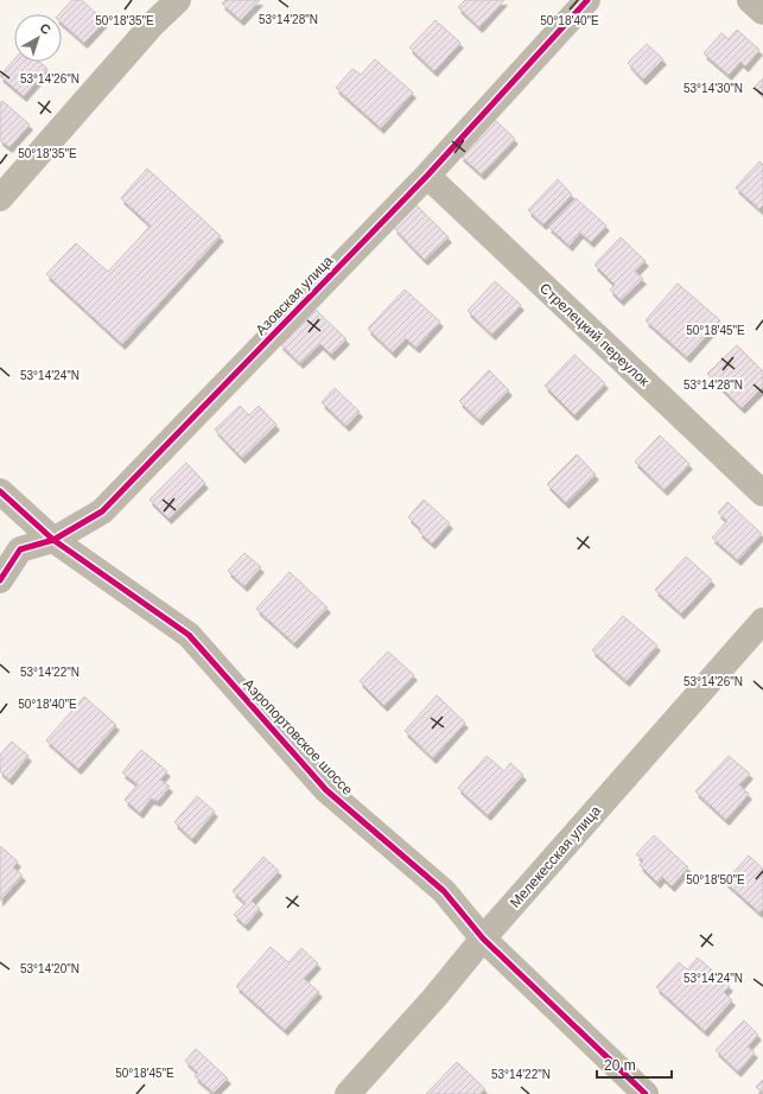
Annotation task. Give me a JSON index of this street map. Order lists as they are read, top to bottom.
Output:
{
  "streets": {
    "street": [
      "Азовская улица",
      "Стрелецкий переулок",
      "Аэропортовское шоссе",
      "Мелекесская улица"
    ]
  },
  "crossings": [
    ["Азовская улица", "Стрелецкий переулок"],
    ["Азовская улица", "Аэропортовское шоссе"],
    ["Аэропортовское шоссе", "Мелекесская улица"]
  ],
  "scale_bar": "20 m",
  "north": "top right",
  "coordinates": [
    "53°14'28\"N",
    "50°18'35\"E",
    "50°18'40\"E",
    "53°14'26\"N",
    "53°14'30\"N",
    "50°18'45\"E",
    "53°14'24\"N",
    "53°14'22\"N",
    "50°18'50\"E",
    "53°14'20\"N"
  ]
}
